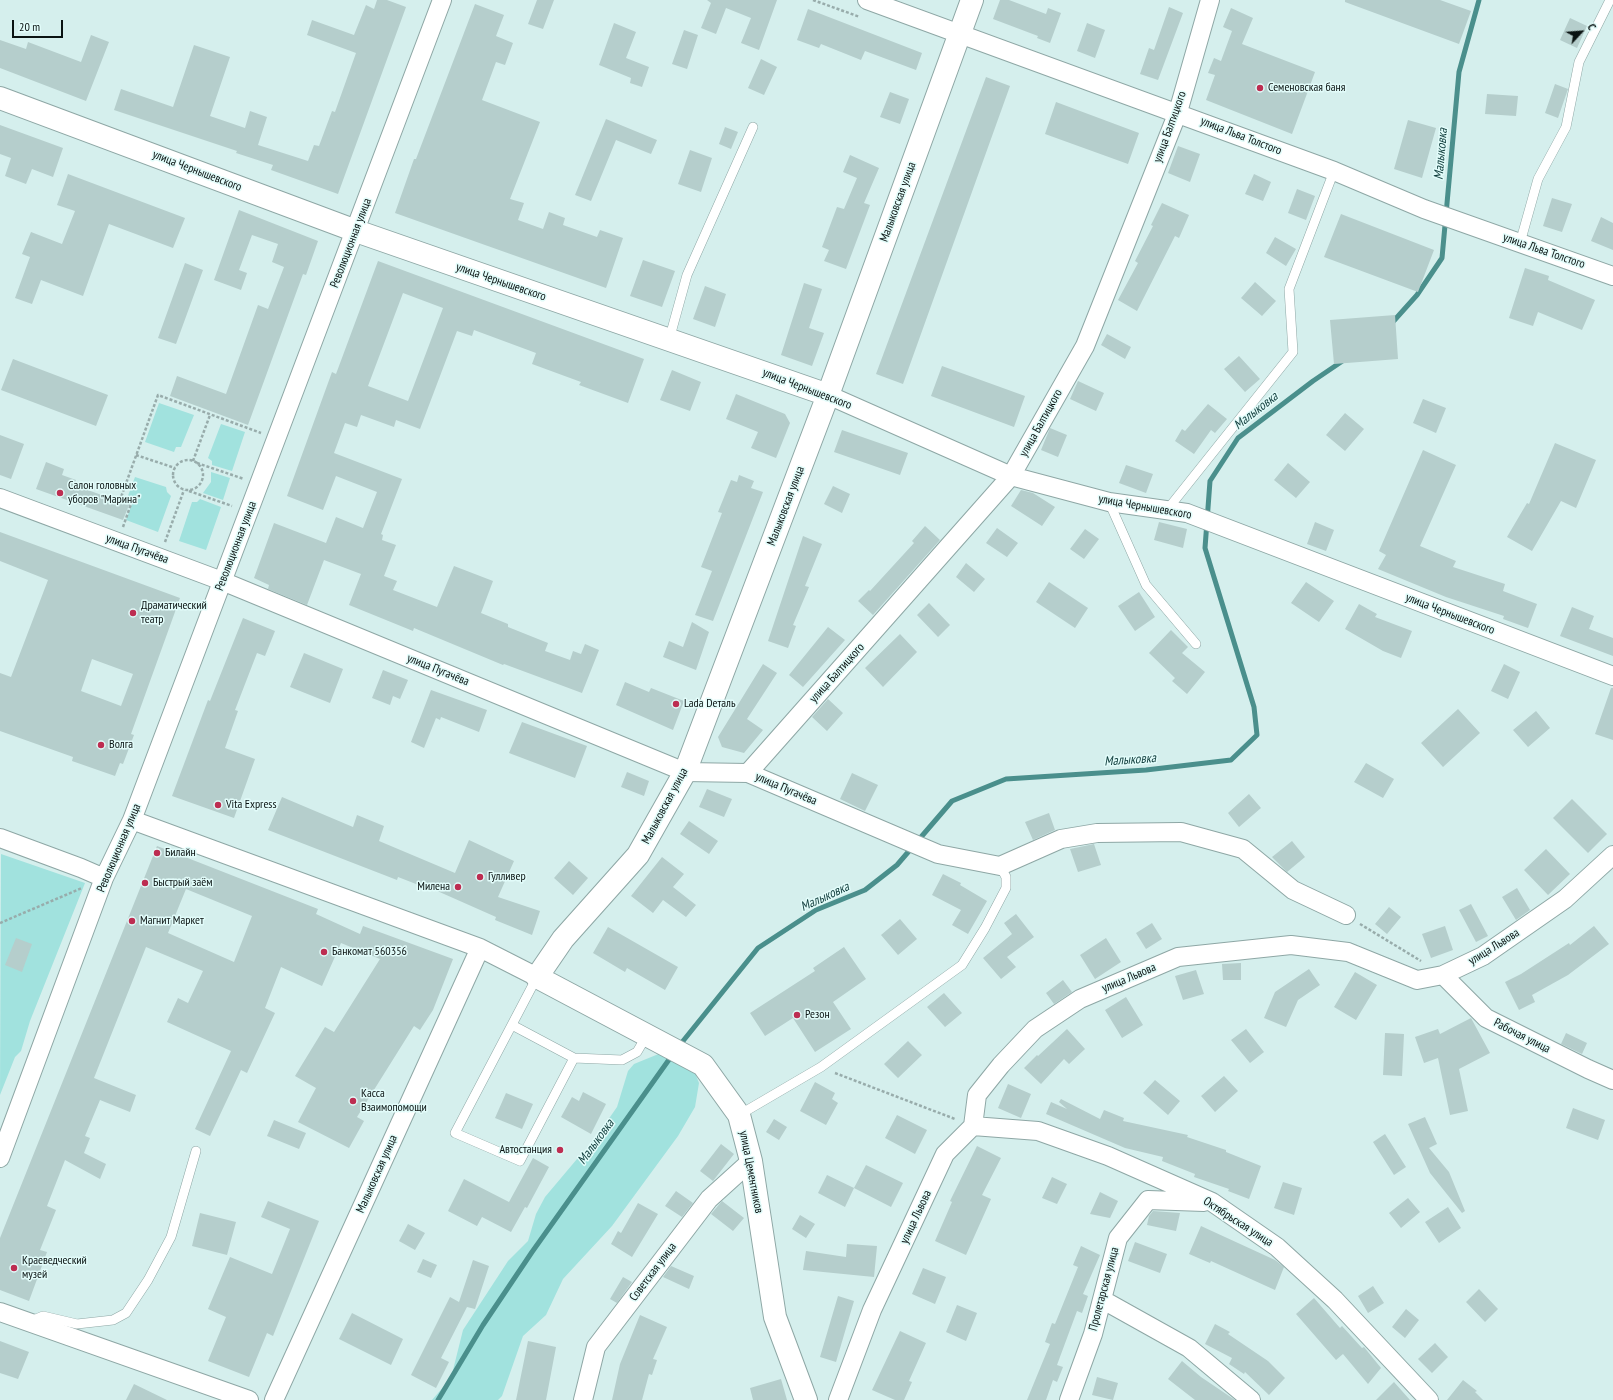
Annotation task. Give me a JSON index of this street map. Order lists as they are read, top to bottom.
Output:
{
  "streets": {
    "street": [
      "улица Балтицкого",
      "улица Льва Толстого",
      "улица Чернышевского",
      "Малыковская улица",
      "Революционная улица",
      "улица Пугачёва",
      "улица Львова",
      "Рабочая улица",
      "улица Цементников",
      "Октябрьская улица",
      "Советская улица",
      "Пролетарская улица"
    ]
  },
  "crossings": [
    ["улица Балтицкого", "улица Льва Толстого"],
    ["улица Балтицкого", "улица Чернышевского"],
    ["улица Балтицкого", "улица Пугачёва"],
    ["улица Льва Толстого", "Малыковская улица"],
    ["улица Чернышевского", "Малыковская улица"],
    ["улица Чернышевского", "Революционная улица"],
    ["Малыковская улица", "улица Пугачёва"],
    ["Малыковская улица", "улица Цементников"],
    ["Революционная улица", "улица Пугачёва"],
    ["улица Львова", "Рабочая улица"],
    ["улица Львова", "Октябрьская улица"],
    ["улица Цементников", "Советская улица"],
    ["Октябрьская улица", "Пролетарская улица"]
  ],
  "water": ["Малыковка"],
  "places": [
    "Семеновская баня",
    "Салон головных уборов \"Марина\"",
    "Драматический театр",
    "Lada Dеталь",
    "Волга",
    "Vita Express",
    "Билайн",
    "Гулливер",
    "Быстрый заём",
    "Милена",
    "Магнит Маркет",
    "Банкомат 560356",
    "Резон",
    "Касса Взаимопомощи",
    "Автостанция",
    "Краеведческий музей"
  ],
  "scale_bar": "20 m",
  "north": "top right"
}
